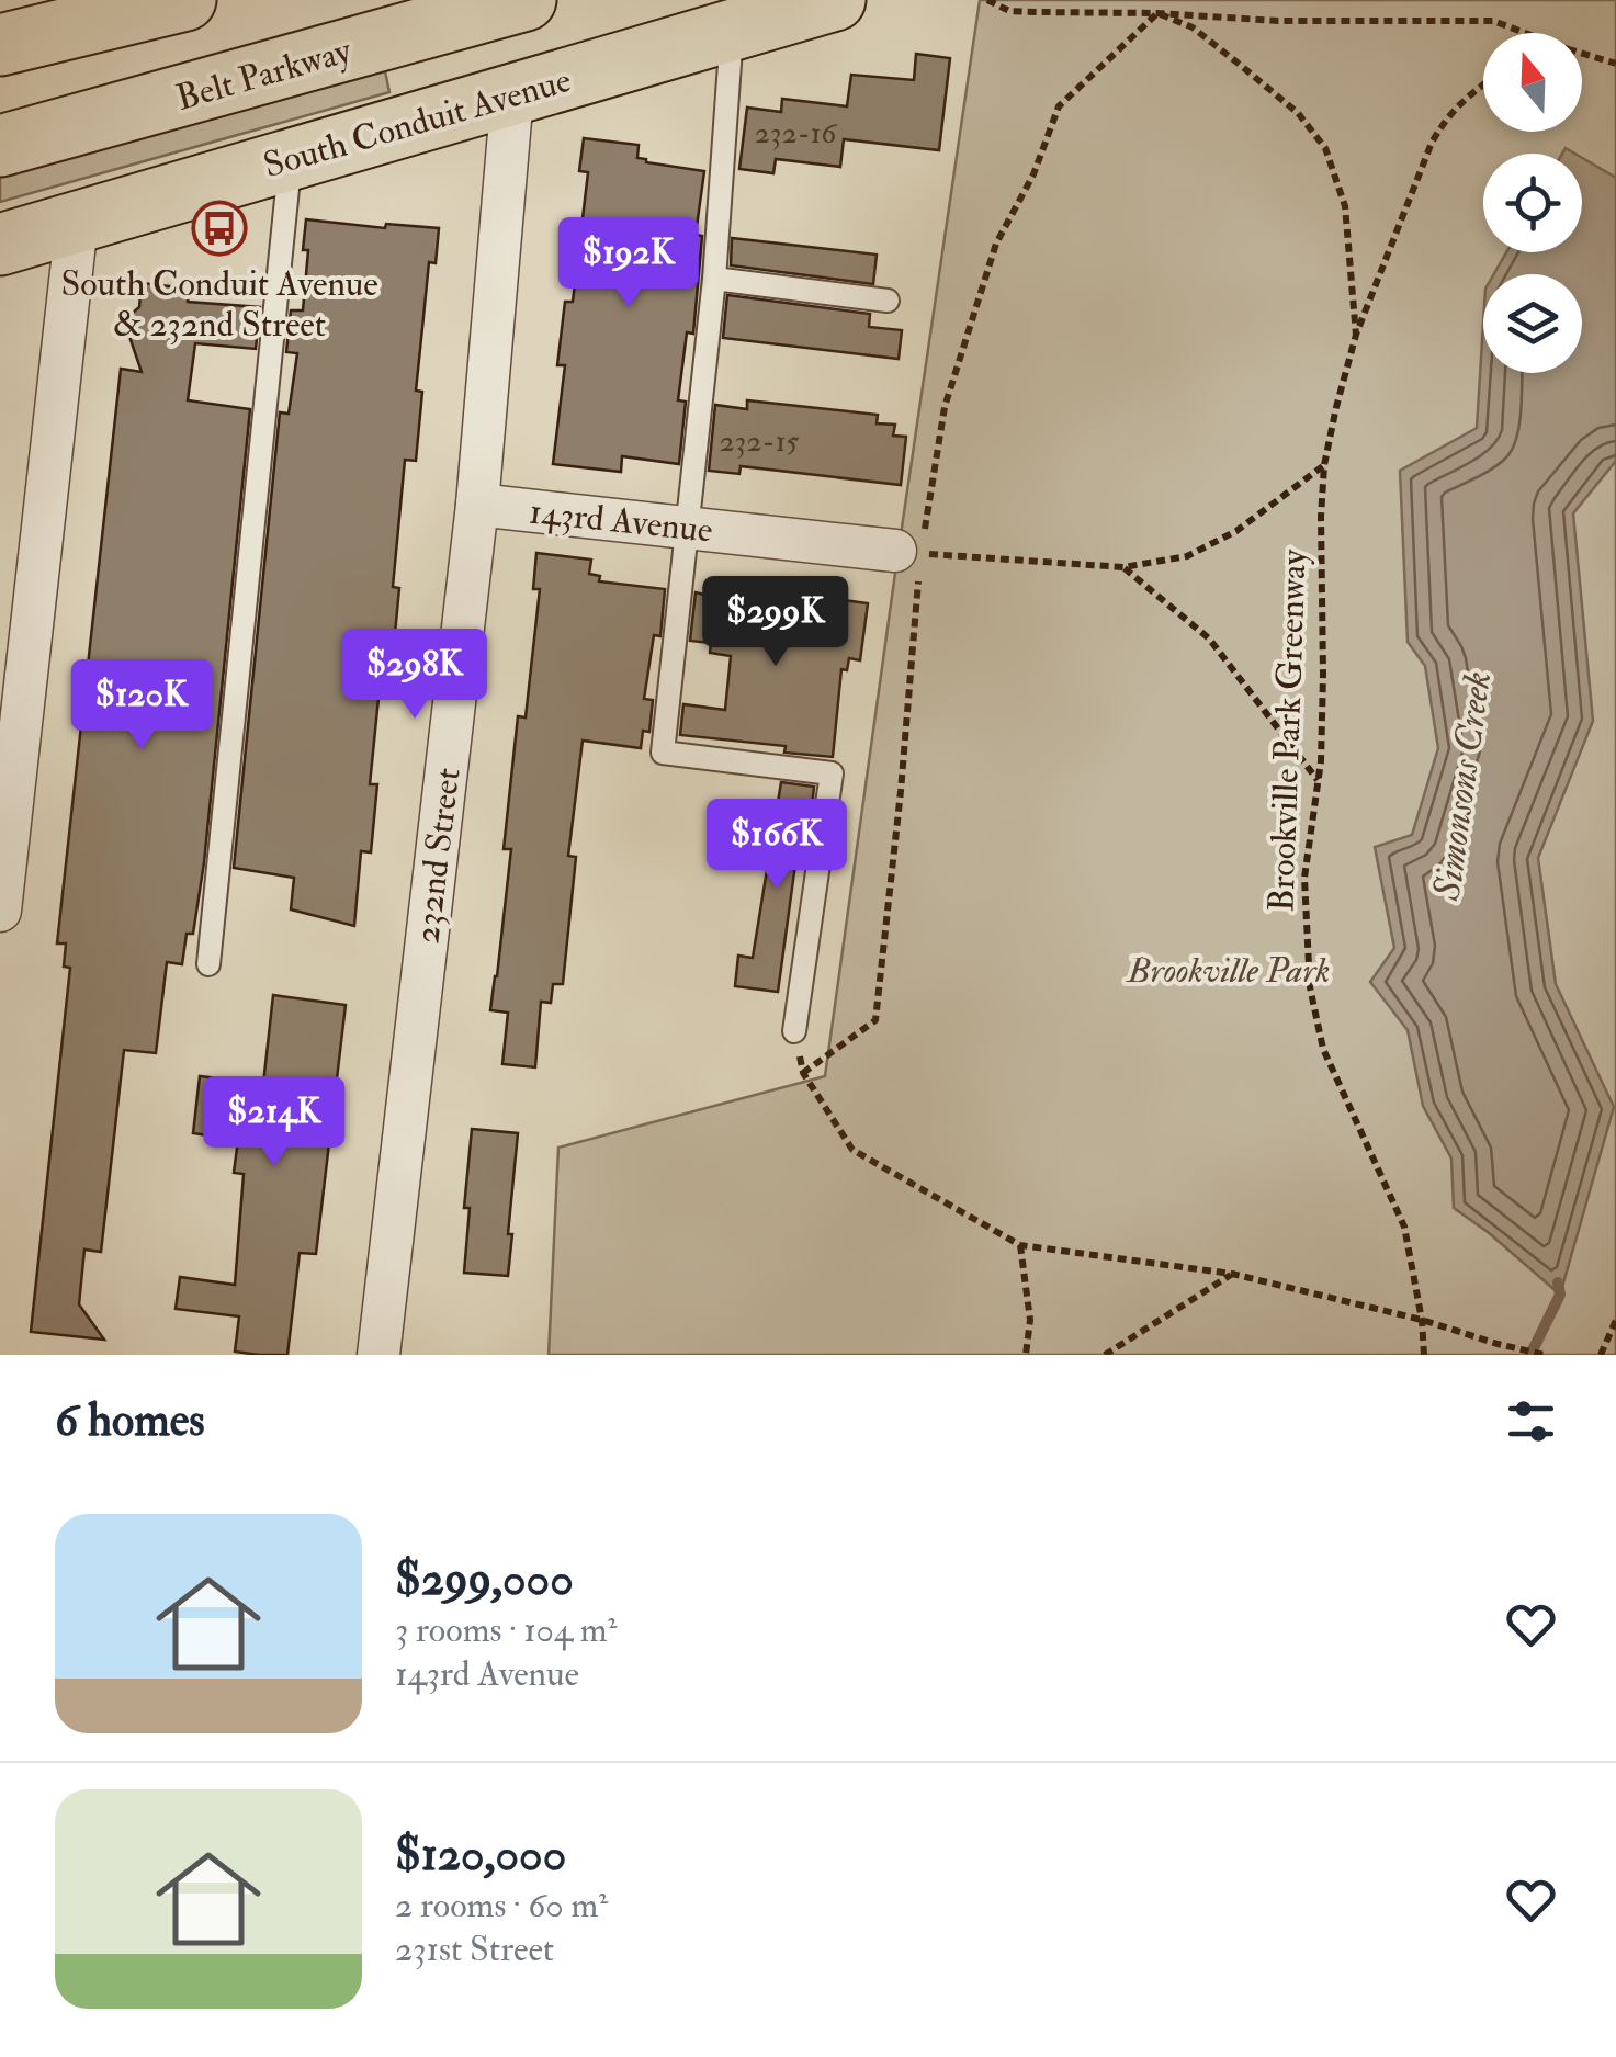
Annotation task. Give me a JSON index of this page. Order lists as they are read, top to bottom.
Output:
{
  "streets": {
    "highway": ["Belt Parkway", "South Conduit Avenue"],
    "street": ["143rd Avenue", "232nd Street"],
    "path": ["Brookville Park Greenway"]
  },
  "crossings": [
    ["South Conduit Avenue", "232nd Street"],
    ["143rd Avenue", "232nd Street"]
  ],
  "water": ["Simonsons Creek"],
  "parks": ["Brookville Park"],
  "places": {
    "bus stop": ["South Conduit Avenue & 232nd Street"]
  },
  "house_numbers": ["232-16", "232-15"],
  "north": "top",
  "page": {
    "price": [
      "$192K",
      "$299K",
      "$298K",
      "$120K",
      "$166K",
      "$214K"
    ],
    "heading": "6 homes",
    "list": [
      {
        "name": "$299,000",
        "note": "3 rooms · 104 m² · 143rd Avenue"
      },
      {
        "name": "$120,000",
        "note": "2 rooms · 60 m² · 231st Street"
      }
    ]
  }
}
